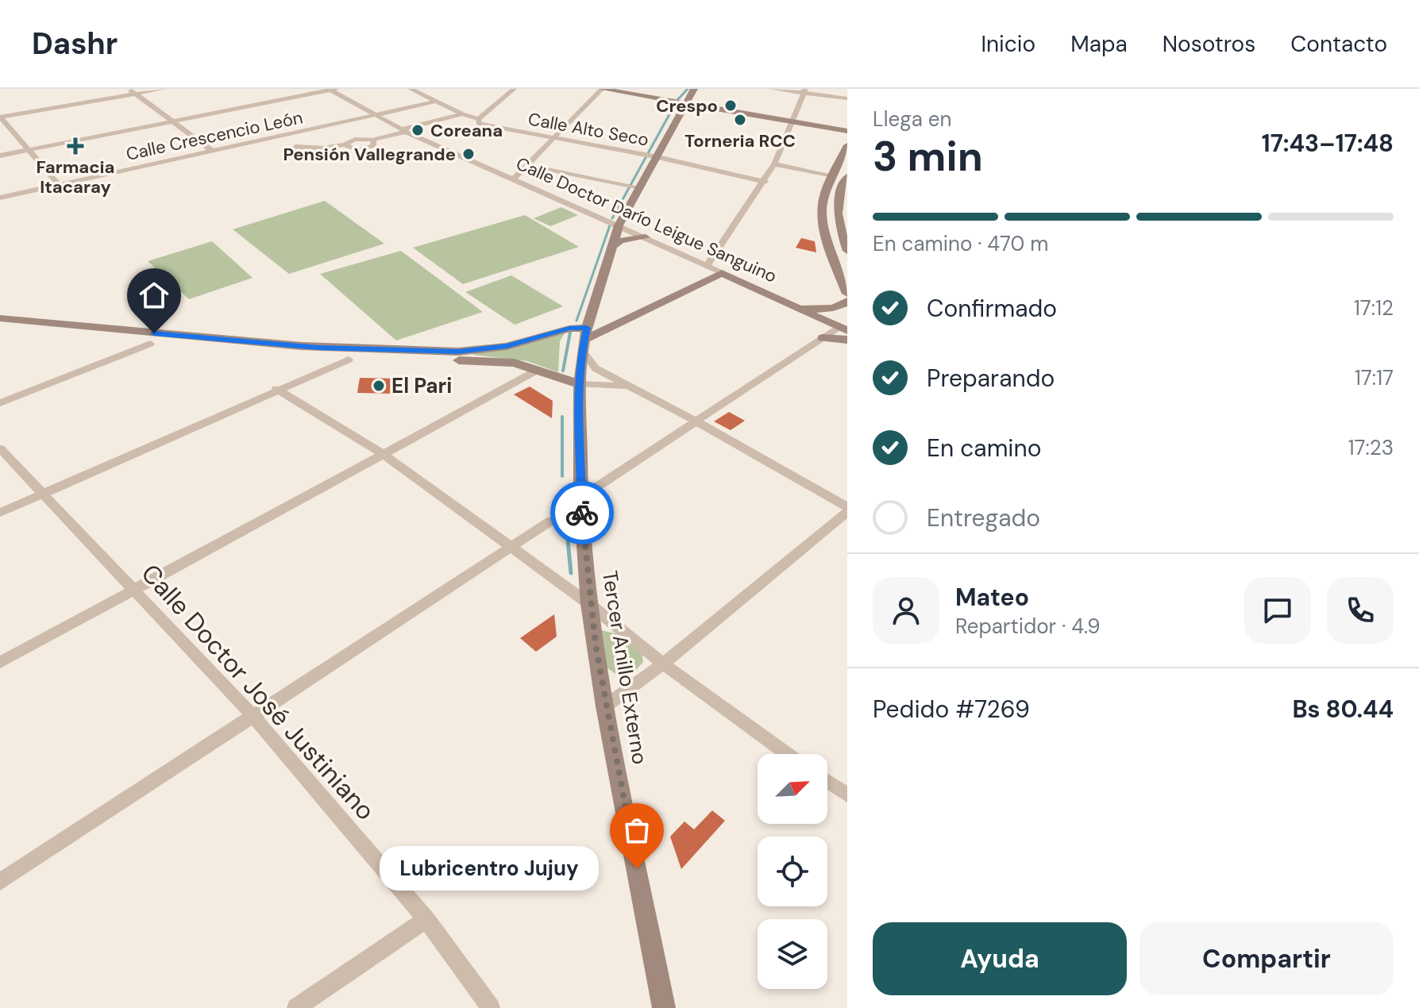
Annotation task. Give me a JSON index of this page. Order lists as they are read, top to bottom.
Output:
{
  "streets": {
    "street": [
      "Calle Alto Seco",
      "Calle Crescencio León",
      "Calle Doctor Darío Leigue Sanguino",
      "Tercer Anillo Externo",
      "Calle Doctor José Justiniano"
    ]
  },
  "crossings": [
    ["Calle Alto Seco", "Calle Crescencio León"],
    ["Calle Alto Seco", "Tercer Anillo Externo"],
    ["Calle Crescencio León", "Calle Doctor Darío Leigue Sanguino"],
    ["Calle Doctor Darío Leigue Sanguino", "Tercer Anillo Externo"]
  ],
  "places": {
    "other": [
      "Crespo",
      "Torneria RCC",
      "Coreana",
      "Pensión Vallegrande",
      "El Pari",
      "Lubricentro Jujuy"
    ],
    "health": ["Farmacia Itacaray"]
  },
  "north": "top right",
  "page": {
    "header": "Dashr",
    "nav": [
      "Inicio",
      "Mapa",
      "Nosotros",
      "Contacto"
    ],
    "heading": ["3 min", "Llega en", "17:43–17:48"],
    "panel": [
      "Mateo",
      "Repartidor · 4.9",
      "Pedido #7269",
      "Bs 80.44"
    ],
    "bar": "En camino · 470 m",
    "list": [
      ["Confirmado", "17:12"],
      ["Preparando", "17:17"],
      ["En camino", "17:23"],
      "Entregado"
    ],
    "bubble": "Lubricentro Jujuy",
    "buttons": ["Ayuda", "Compartir"]
  }
}
